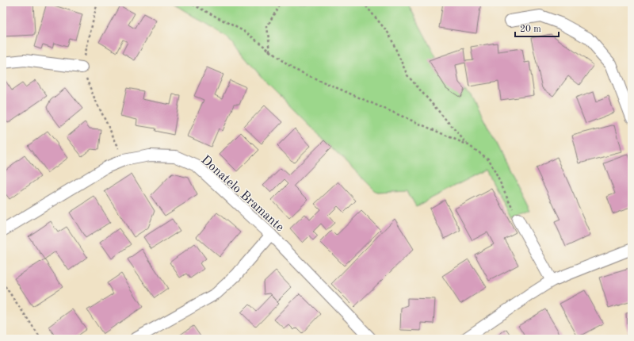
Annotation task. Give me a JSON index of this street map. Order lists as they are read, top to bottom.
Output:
{
  "streets": {
    "street": ["Donatelo Bramante"]
  },
  "scale_bar": "20 m"
}
